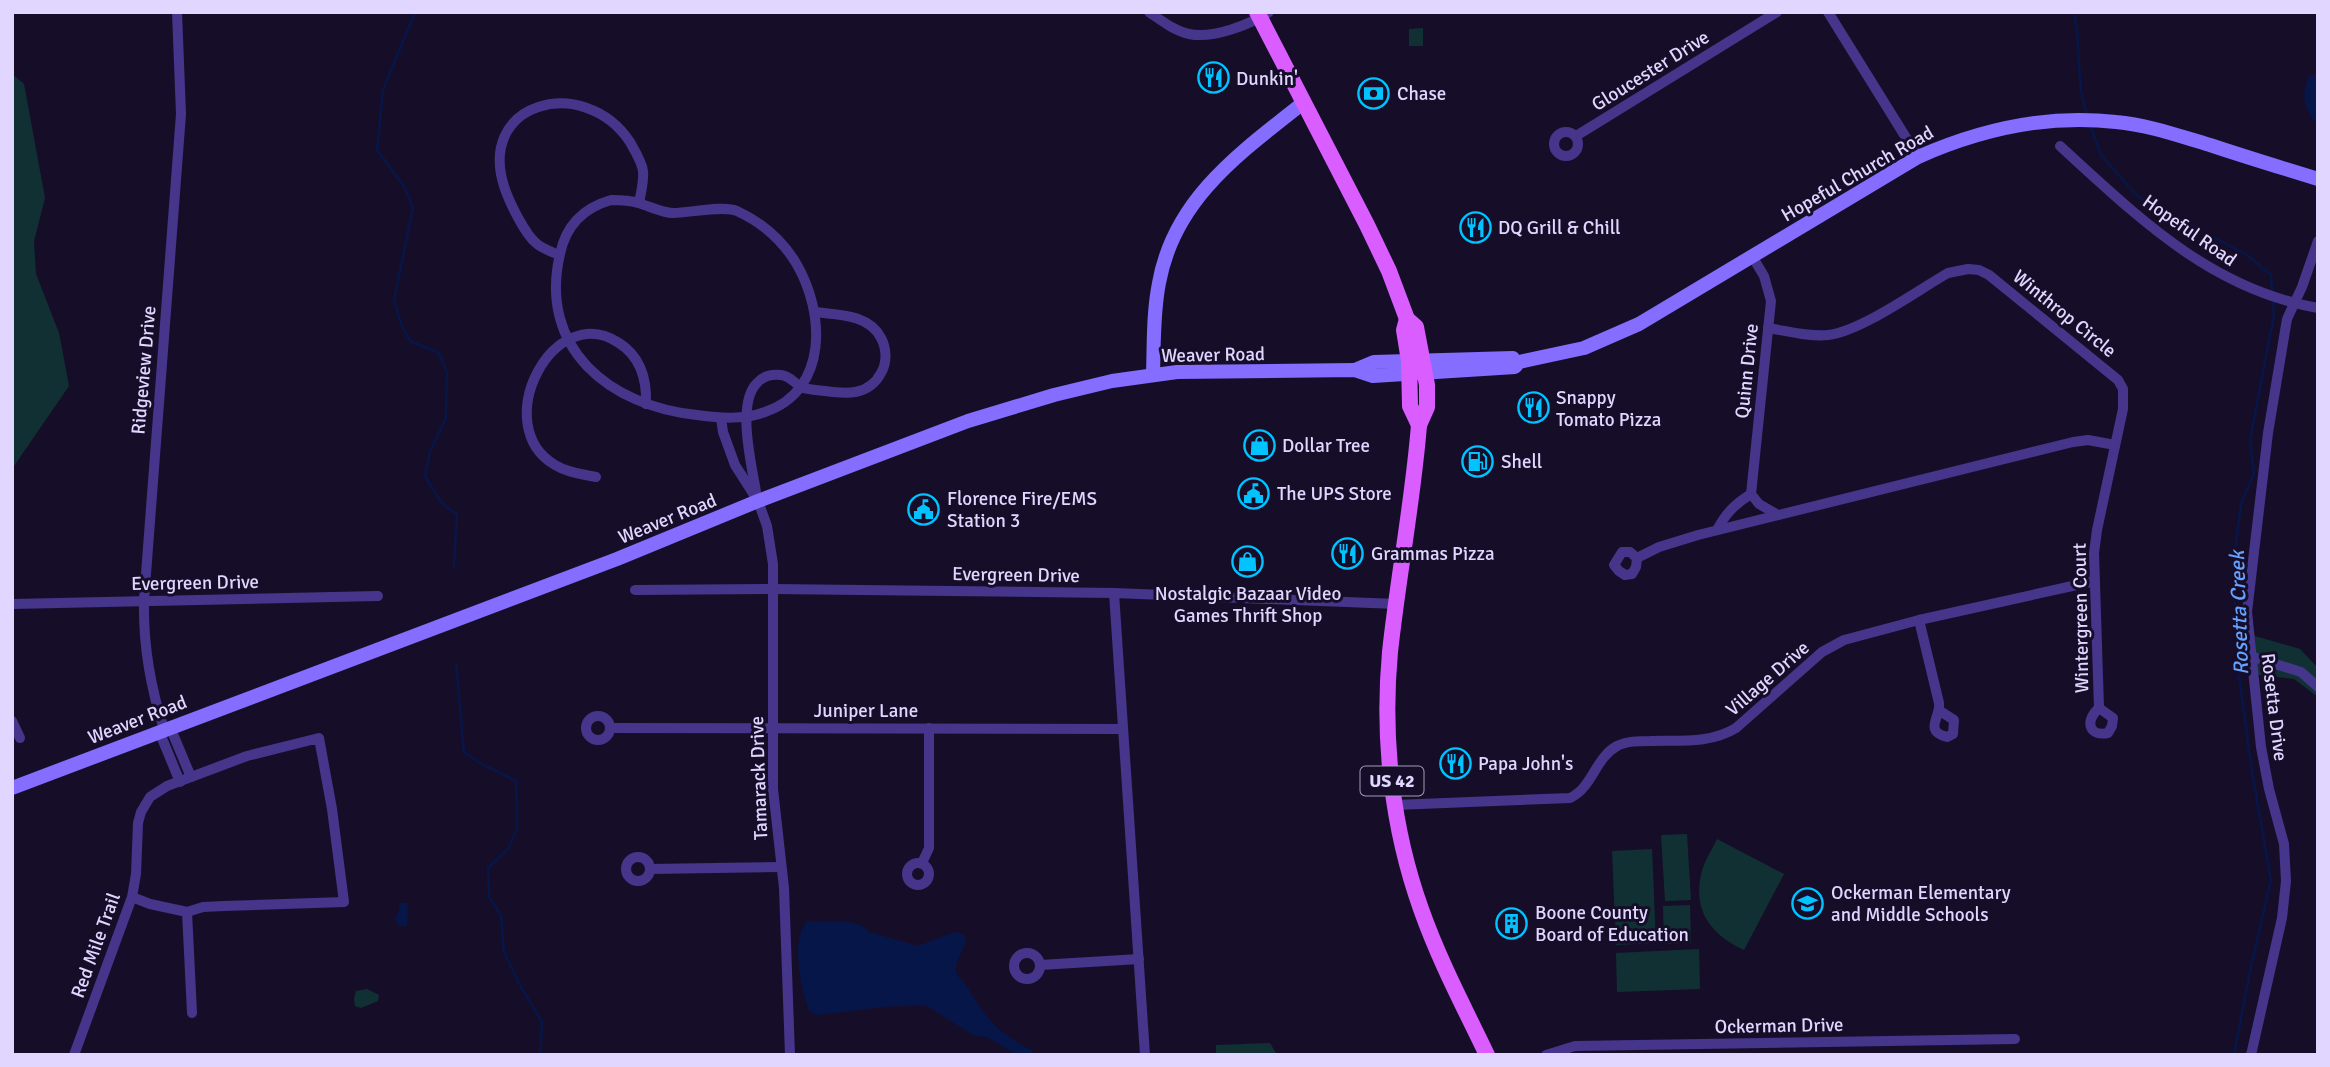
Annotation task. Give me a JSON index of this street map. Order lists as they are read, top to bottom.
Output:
{
  "streets": {
    "main road": ["Hopeful Church Road", "Weaver Road", "US 42"],
    "street": [
      "Gloucester Drive",
      "Hopeful Road",
      "Winthrop Circle",
      "Ridgeview Drive",
      "Quinn Drive",
      "Evergreen Drive",
      "Wintergreen Court",
      "Village Drive",
      "Rosetta Drive",
      "Juniper Lane",
      "Tamarack Drive",
      "Red Mile Trail",
      "Ockerman Drive"
    ]
  },
  "crossings": [
    ["Hopeful Church Road", "Weaver Road"],
    ["Hopeful Church Road", "Quinn Drive"],
    ["Hopeful Church Road", "US 42"],
    ["Hopeful Road", "Rosetta Drive"],
    ["Winthrop Circle", "Quinn Drive"],
    ["Winthrop Circle", "Wintergreen Court"],
    ["Weaver Road", "Ridgeview Drive"],
    ["Weaver Road", "Tamarack Drive"],
    ["Weaver Road", "US 42"],
    ["Ridgeview Drive", "Evergreen Drive"],
    ["Evergreen Drive", "Tamarack Drive"],
    ["Evergreen Drive", "US 42"],
    ["Wintergreen Court", "Village Drive"],
    ["Village Drive", "US 42"],
    ["Juniper Lane", "Tamarack Drive"]
  ],
  "water": ["Rosetta Creek"],
  "places": {
    "restaurant": [
      "Dunkin'",
      "DQ Grill & Chill",
      "Snappy Tomato Pizza",
      "Grammas Pizza",
      "Papa John's"
    ],
    "bank": ["Chase"],
    "shop": ["Dollar Tree", "Nostalgic Bazaar Video Games Thrift Shop"],
    "fuel station": ["Shell"],
    "public building": ["The UPS Store", "Florence Fire/EMS Station 3"],
    "school or university": ["Ockerman Elementary and Middle Schools"],
    "building": ["Boone County Board of Education"]
  }
}
